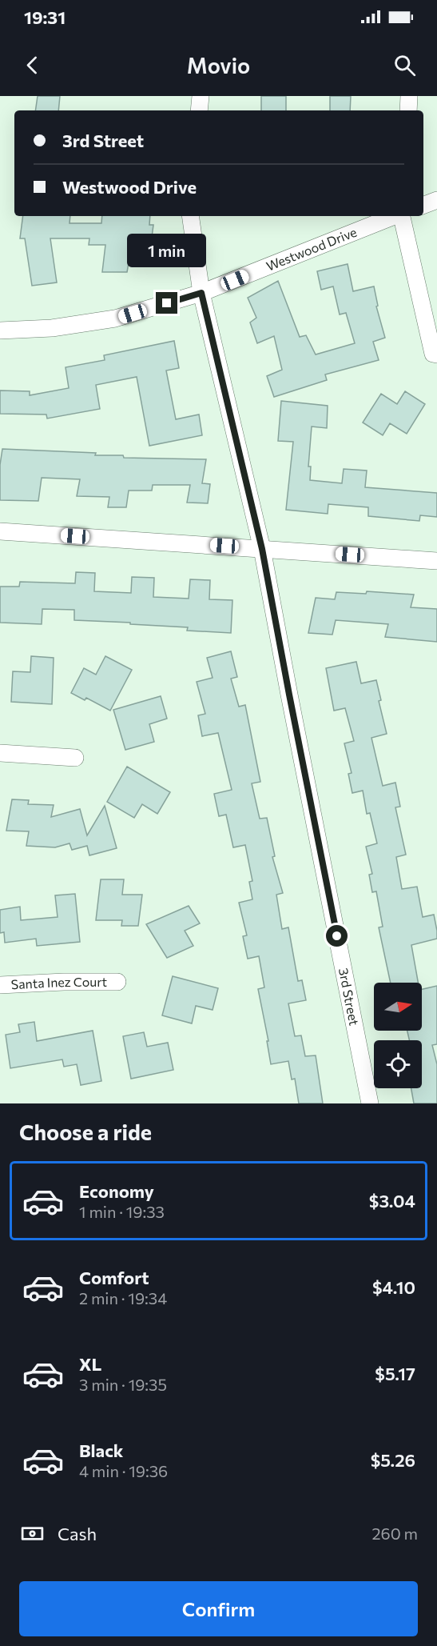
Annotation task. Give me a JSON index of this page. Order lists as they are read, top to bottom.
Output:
{
  "streets": {
    "street": ["Westwood Drive", "Santa Inez Court", "3rd Street"]
  },
  "crossings": [
    ["Westwood Drive", "3rd Street"]
  ],
  "north": "right",
  "page": {
    "status": "19:31",
    "header": "Movio",
    "banner": ["3rd Street", "Westwood Drive"],
    "bubble": "1 min",
    "heading": "Choose a ride",
    "list": [
      {
        "name": "Economy",
        "note": "1 min · 19:33",
        "value": "$3.04"
      },
      {
        "name": "Comfort",
        "note": "2 min · 19:34",
        "value": "$4.10"
      },
      {
        "name": "XL",
        "note": "3 min · 19:35",
        "value": "$5.17"
      },
      {
        "name": "Black",
        "note": "4 min · 19:36",
        "value": "$5.26"
      }
    ],
    "pay": ["Cash", "260 m"],
    "buttons": "Confirm"
  }
}
